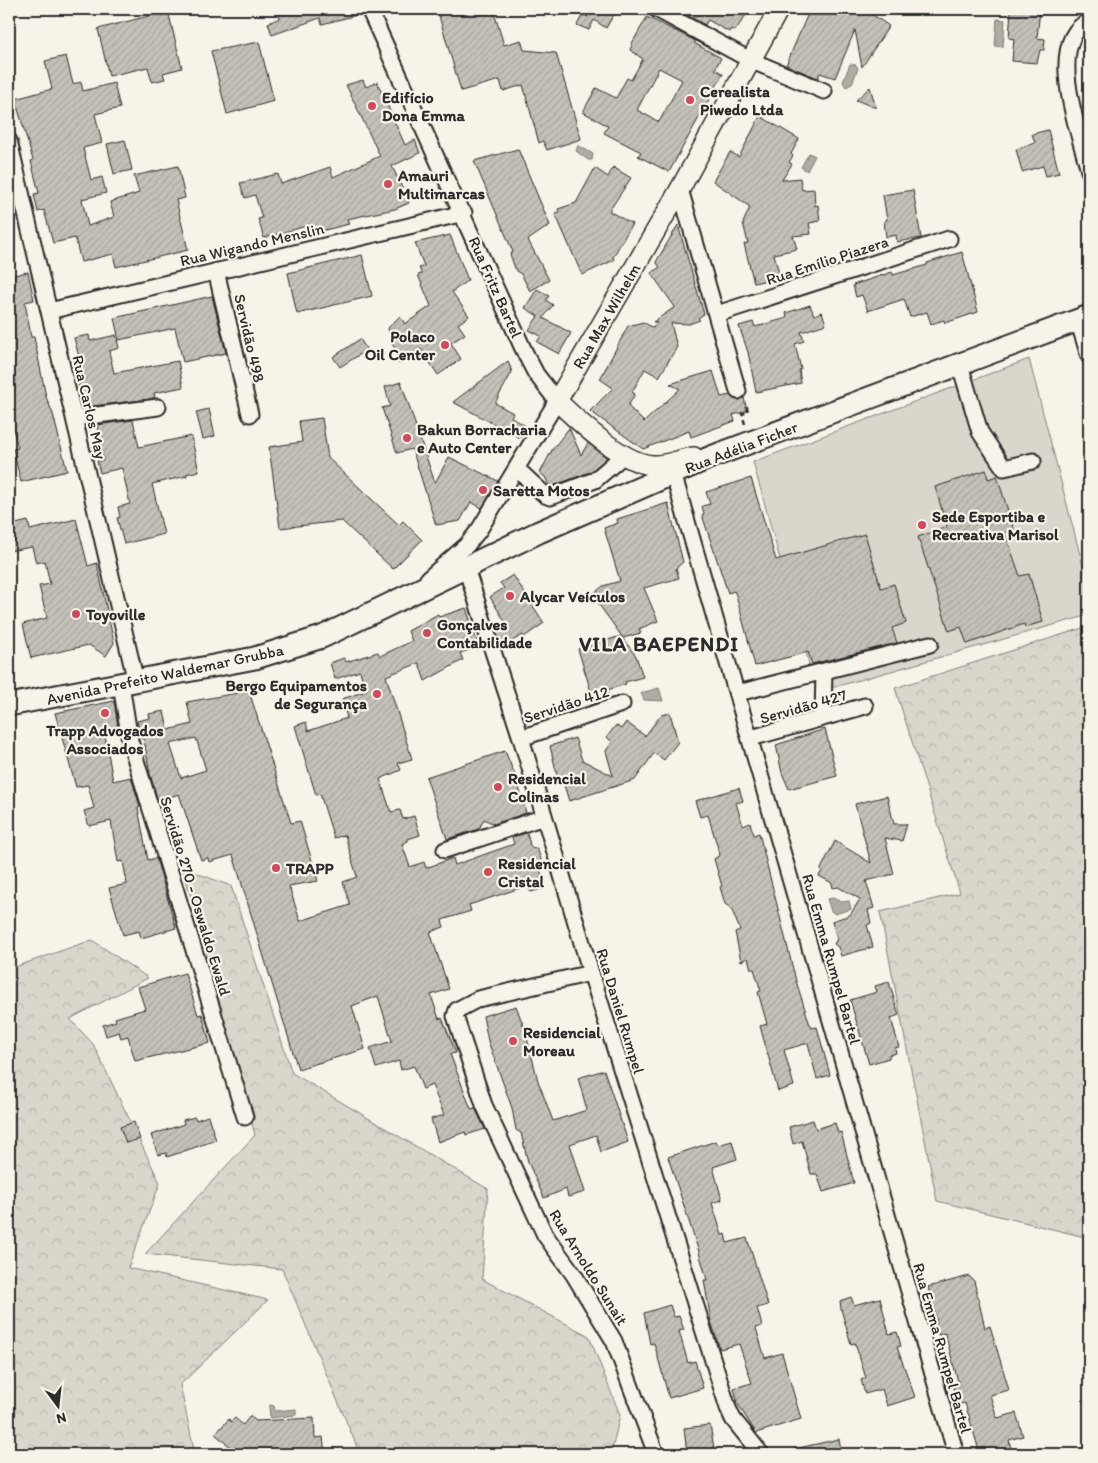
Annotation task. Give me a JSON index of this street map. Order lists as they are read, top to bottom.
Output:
{
  "streets": {
    "highway": ["Rua Adélia Ficher", "Avenida Prefeito Waldemar Grubba"],
    "main road": ["Rua Fritz Bartel", "Rua Max Wilhelm"],
    "street": [
      "Rua Wigando Menslin",
      "Rua Emílio Piazera",
      "Servidão 498",
      "Rua Carlos May",
      "Servidão 412",
      "Servidão 427",
      "Servidão 270 - Oswaldo Ewald",
      "Rua Emma Rumpel Bartel",
      "Rua Daniel Rumpel",
      "Rua Arnoldo Sunait"
    ]
  },
  "crossings": [
    ["Rua Wigando Menslin", "Rua Fritz Bartel"],
    ["Rua Wigando Menslin", "Servidão 498"],
    ["Rua Wigando Menslin", "Rua Carlos May"],
    ["Rua Fritz Bartel", "Rua Max Wilhelm"],
    ["Rua Fritz Bartel", "Rua Adélia Ficher"],
    ["Rua Max Wilhelm", "Rua Adélia Ficher"],
    ["Rua Max Wilhelm", "Avenida Prefeito Waldemar Grubba"],
    ["Rua Carlos May", "Avenida Prefeito Waldemar Grubba"],
    ["Rua Carlos May", "Servidão 270 - Oswaldo Ewald"],
    ["Rua Adélia Ficher", "Avenida Prefeito Waldemar Grubba"],
    ["Rua Adélia Ficher", "Rua Emma Rumpel Bartel"],
    ["Rua Adélia Ficher", "Rua Daniel Rumpel"],
    ["Avenida Prefeito Waldemar Grubba", "Servidão 270 - Oswaldo Ewald"],
    ["Servidão 412", "Rua Daniel Rumpel"],
    ["Servidão 427", "Rua Emma Rumpel Bartel"],
    ["Rua Daniel Rumpel", "Rua Arnoldo Sunait"]
  ],
  "districts": ["VILA BAEPENDI"],
  "places": [
    "Cerealista Piwedo Ltda",
    "Edifício Dona Emma",
    "Amauri Multimarcas",
    "Polaco Oil Center",
    "Bakun Borracharia e Auto Center",
    "Saretta Motos",
    "Sede Esportiba e Recreativa Marisol",
    "Alycar Veículos",
    "Toyoville",
    "Gonçalves Contabilidade",
    "Bergo Equipamentos de Segurança",
    "Trapp Advogados Associados",
    "Residencial Colinas",
    "TRAPP",
    "Residencial Cristal",
    "Residencial Moreau"
  ],
  "north": "bottom"
}
